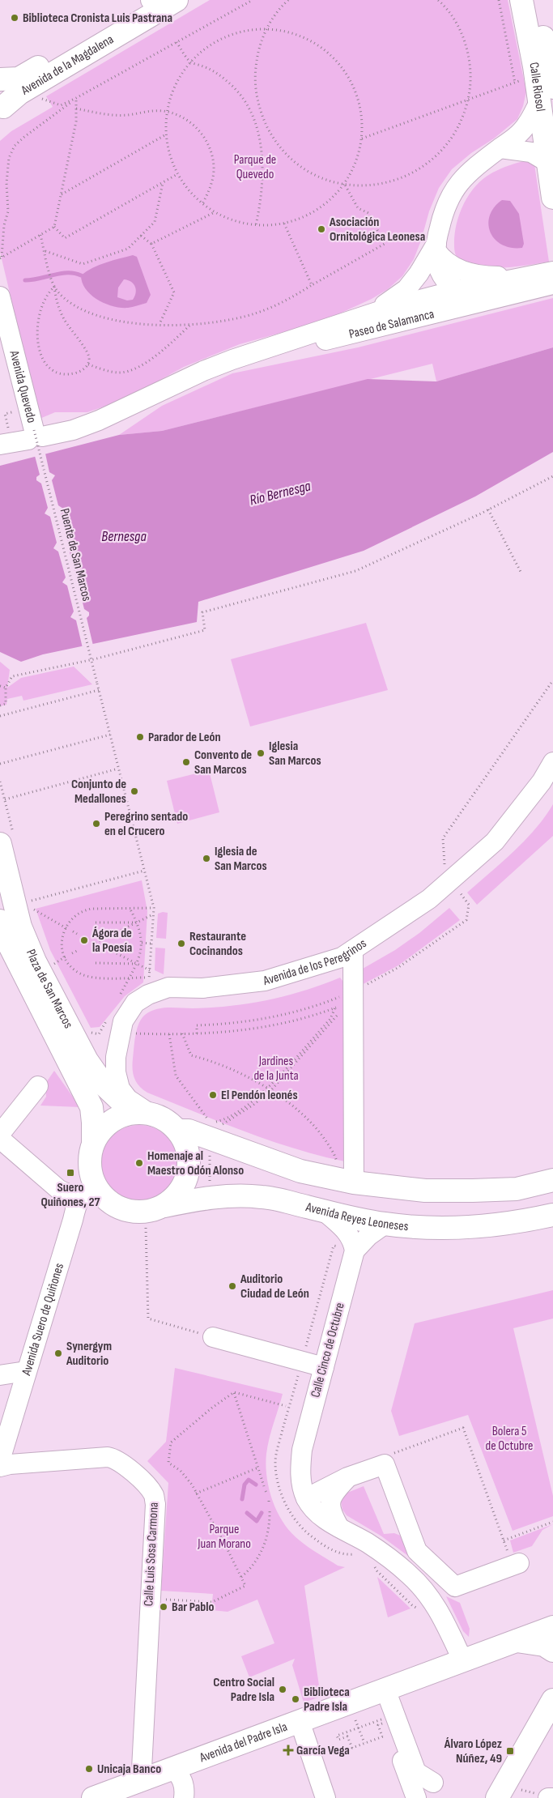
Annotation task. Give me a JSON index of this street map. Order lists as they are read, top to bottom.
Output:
{
  "streets": {
    "main road": [
      "Avenida de la Magdalena",
      "Calle Riosol",
      "Plaza de San Marcos",
      "Avenida Reyes Leoneses",
      "Avenida del Padre Isla"
    ],
    "street": [
      "Paseo de Salamanca",
      "Avenida Quevedo",
      "Avenida de los Peregrinos",
      "Avenida Suero de Quiñones",
      "Calle Cinco de Octubre",
      "Calle Luis Sosa Carmona"
    ],
    "path": ["Puente de San Marcos"]
  },
  "crossings": [
    ["Paseo de Salamanca", "Avenida Quevedo"],
    ["Paseo de Salamanca", "Puente de San Marcos"],
    ["Avenida Quevedo", "Puente de San Marcos"],
    ["Avenida de los Peregrinos", "Plaza de San Marcos"],
    ["Avenida de los Peregrinos", "Avenida Reyes Leoneses"],
    ["Plaza de San Marcos", "Avenida Reyes Leoneses"],
    ["Avenida Reyes Leoneses", "Calle Cinco de Octubre"],
    ["Avenida Suero de Quiñones", "Calle Luis Sosa Carmona"],
    ["Calle Cinco de Octubre", "Avenida del Padre Isla"],
    ["Calle Luis Sosa Carmona", "Avenida del Padre Isla"]
  ],
  "water": ["Río Bernesga", "Bernesga"],
  "parks": [
    "Parque de Quevedo",
    "Jardines de la Junta",
    "Bolera 5 de Octubre",
    "Parque Juan Morano"
  ],
  "places": {
    "other": [
      "Biblioteca Cronista Luis Pastrana",
      "Asociación Ornitológica Leonesa",
      "Parador de León",
      "Iglesia San Marcos",
      "Convento de San Marcos",
      "Conjunto de Medallones",
      "Peregrino sentado en el Crucero",
      "Iglesia de San Marcos",
      "Ágora de la Poesía",
      "Restaurante Cocinandos",
      "El Pendón leonés",
      "Homenaje al Maestro Odón Alonso",
      "Auditorio Ciudad de León",
      "Synergym Auditorio",
      "Bar Pablo",
      "Centro Social Padre Isla",
      "Biblioteca Padre Isla",
      "Unicaja Banco"
    ],
    "transit": ["Suero Quiñones, 27", "Álvaro López Núñez, 49"],
    "health": ["García Vega"]
  }
}
